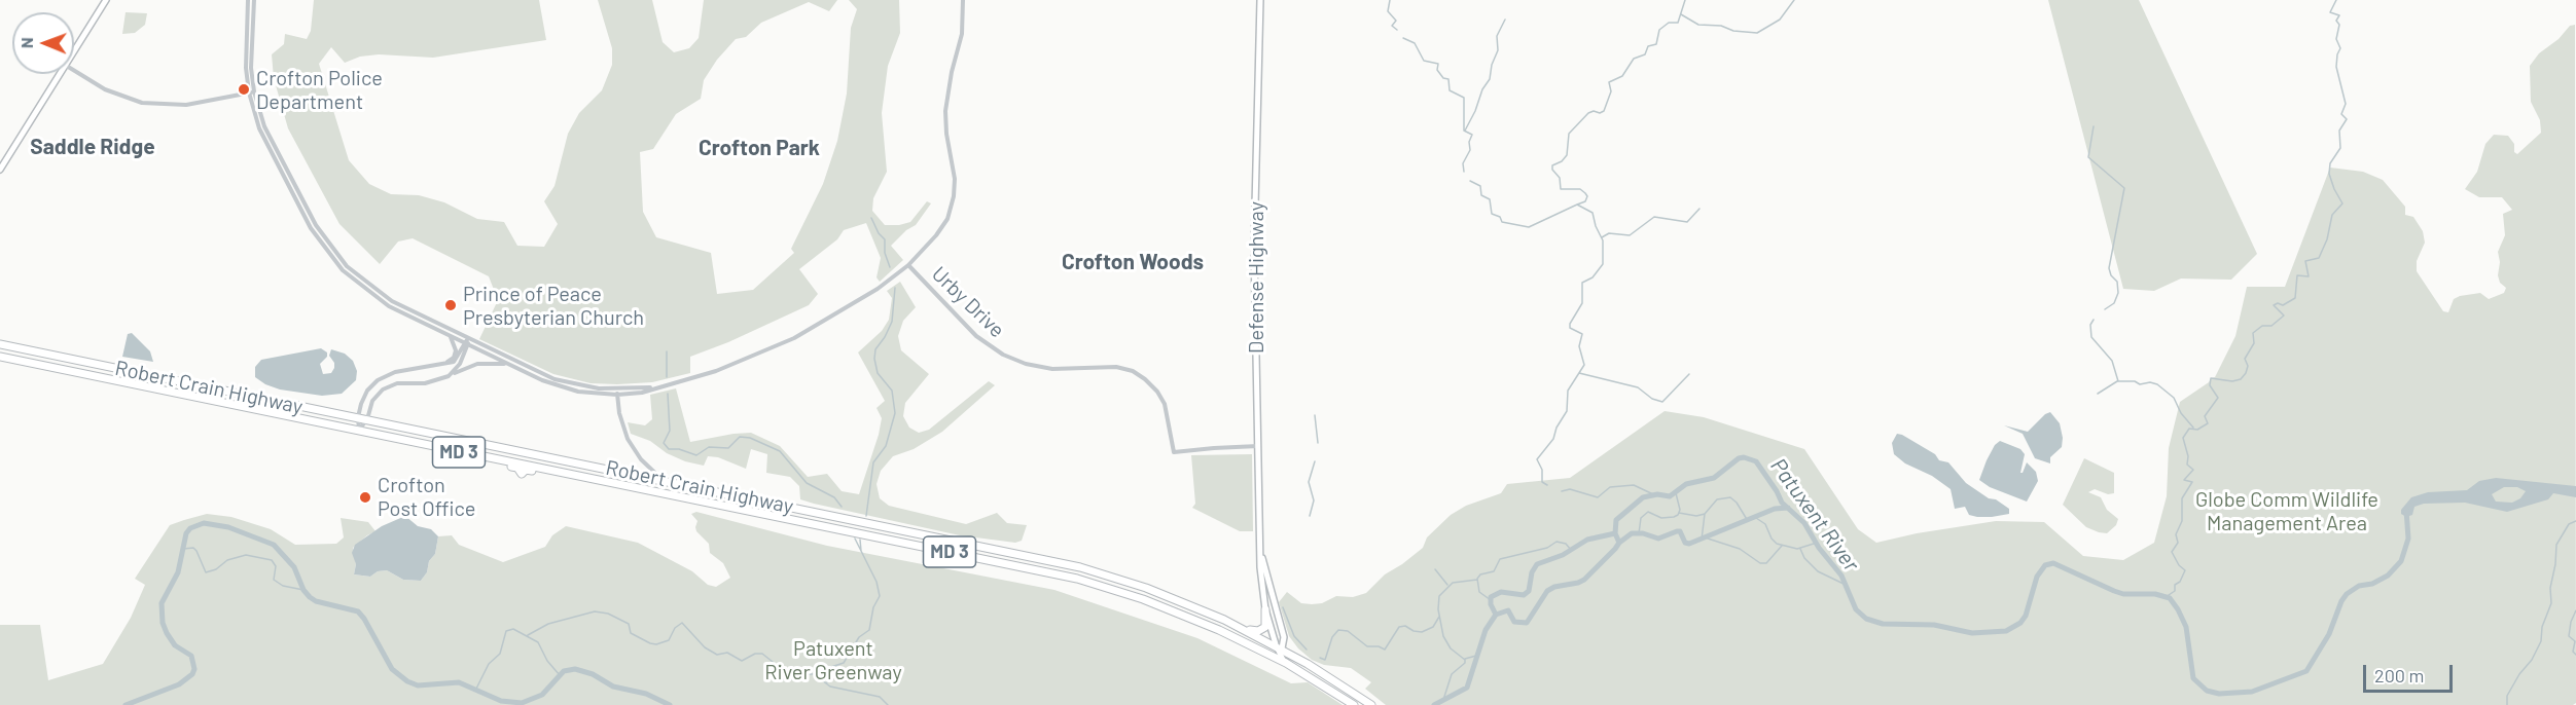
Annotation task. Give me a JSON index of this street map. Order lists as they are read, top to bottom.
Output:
{
  "streets": {
    "highway": ["Robert Crain Highway", "MD 3"],
    "main road": ["Defense Highway"],
    "street": ["Urby Drive"]
  },
  "crossings": [
    ["Defense Highway", "Urby Drive"],
    ["Defense Highway", "Robert Crain Highway"]
  ],
  "districts": ["Saddle Ridge", "Crofton Park", "Crofton Woods"],
  "water": ["Patuxent River"],
  "parks": ["Globe Comm Wildlife Management Area", "Patuxent River Greenway"],
  "places": ["Crofton Police Department", "Prince of Peace Presbyterian Church", "Crofton Post Office"],
  "scale_bar": "200 m",
  "north": "left"
}
